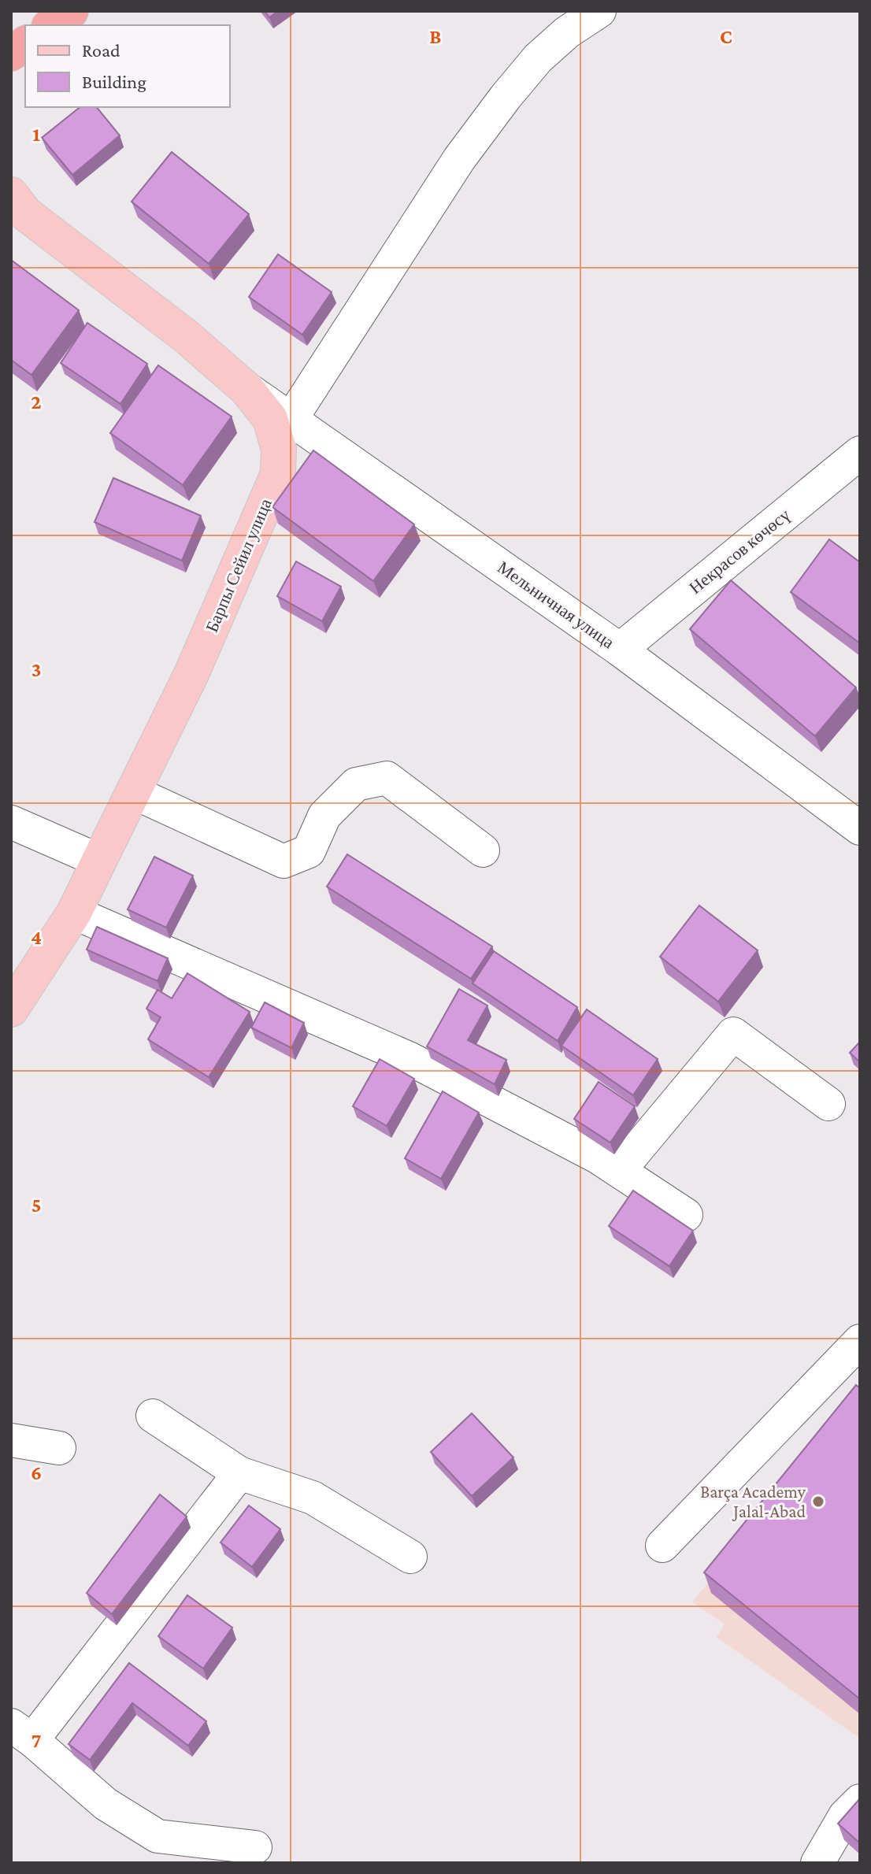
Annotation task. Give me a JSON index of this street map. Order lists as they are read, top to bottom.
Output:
{
  "streets": {
    "main road": ["Барпы Сейил улица"],
    "street": ["Некрасов көчөсү", "Мельничная улица"]
  },
  "crossings": [
    ["Некрасов көчөсү", "Мельничная улица"],
    ["Барпы Сейил улица", "Мельничная улица"]
  ],
  "places": ["Barça Academy Jalal-Abad"],
  "legend": ["Road", "Building"],
  "grid": {
    "columns": ["B", "C"],
    "rows": [
      "1",
      "2",
      "3",
      "4",
      "5",
      "6",
      "7"
    ]
  }
}
